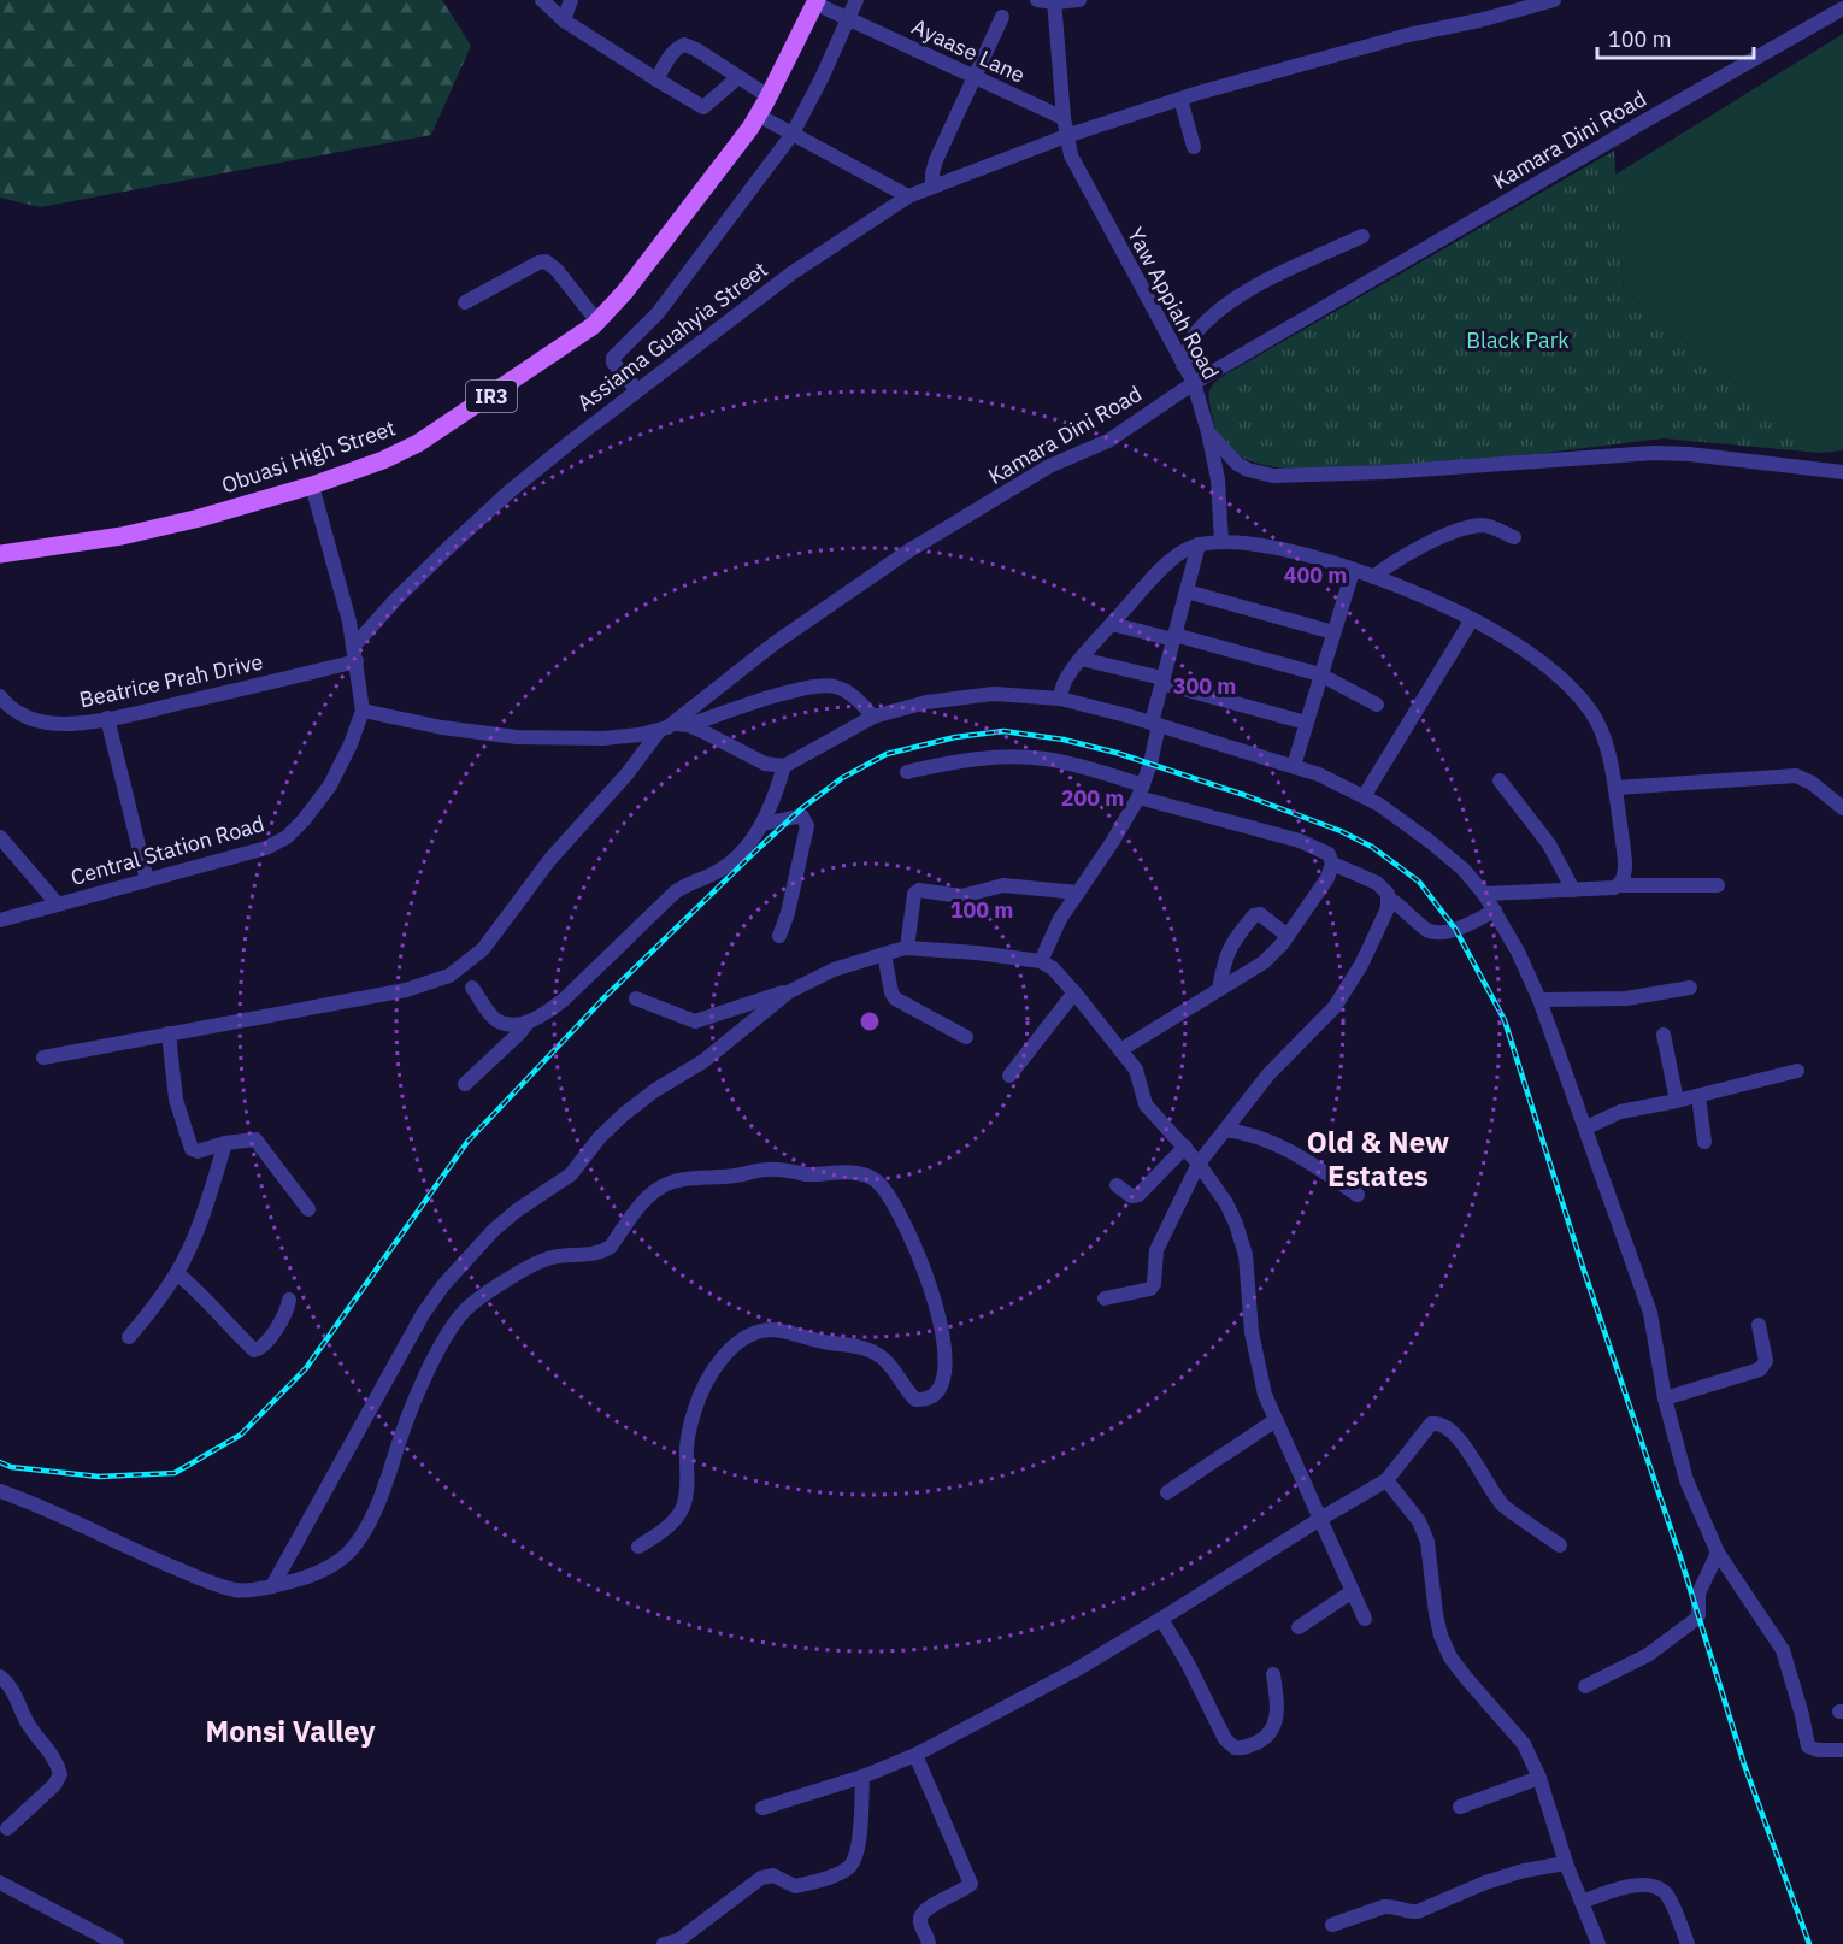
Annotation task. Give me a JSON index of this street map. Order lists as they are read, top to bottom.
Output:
{
  "streets": {
    "main road": ["IR3", "Obuasi High Street"],
    "street": [
      "Ayaase Lane",
      "Kamara Dini Road",
      "Yaw Appiah Road",
      "Assiama Guahyia Street",
      "Beatrice Prah Drive",
      "Central Station Road"
    ]
  },
  "crossings": [
    ["Ayaase Lane", "Yaw Appiah Road"],
    ["Ayaase Lane", "Obuasi High Street"],
    ["Kamara Dini Road", "Yaw Appiah Road"],
    ["Kamara Dini Road", "Central Station Road"],
    ["Yaw Appiah Road", "Assiama Guahyia Street"],
    ["Assiama Guahyia Street", "Beatrice Prah Drive"]
  ],
  "districts": ["Old & New Estates", "Monsi Valley"],
  "parks": ["Black Park"],
  "scale_bar": "100 m",
  "rings": [
    "400 m",
    "300 m",
    "200 m",
    "100 m"
  ]
}
